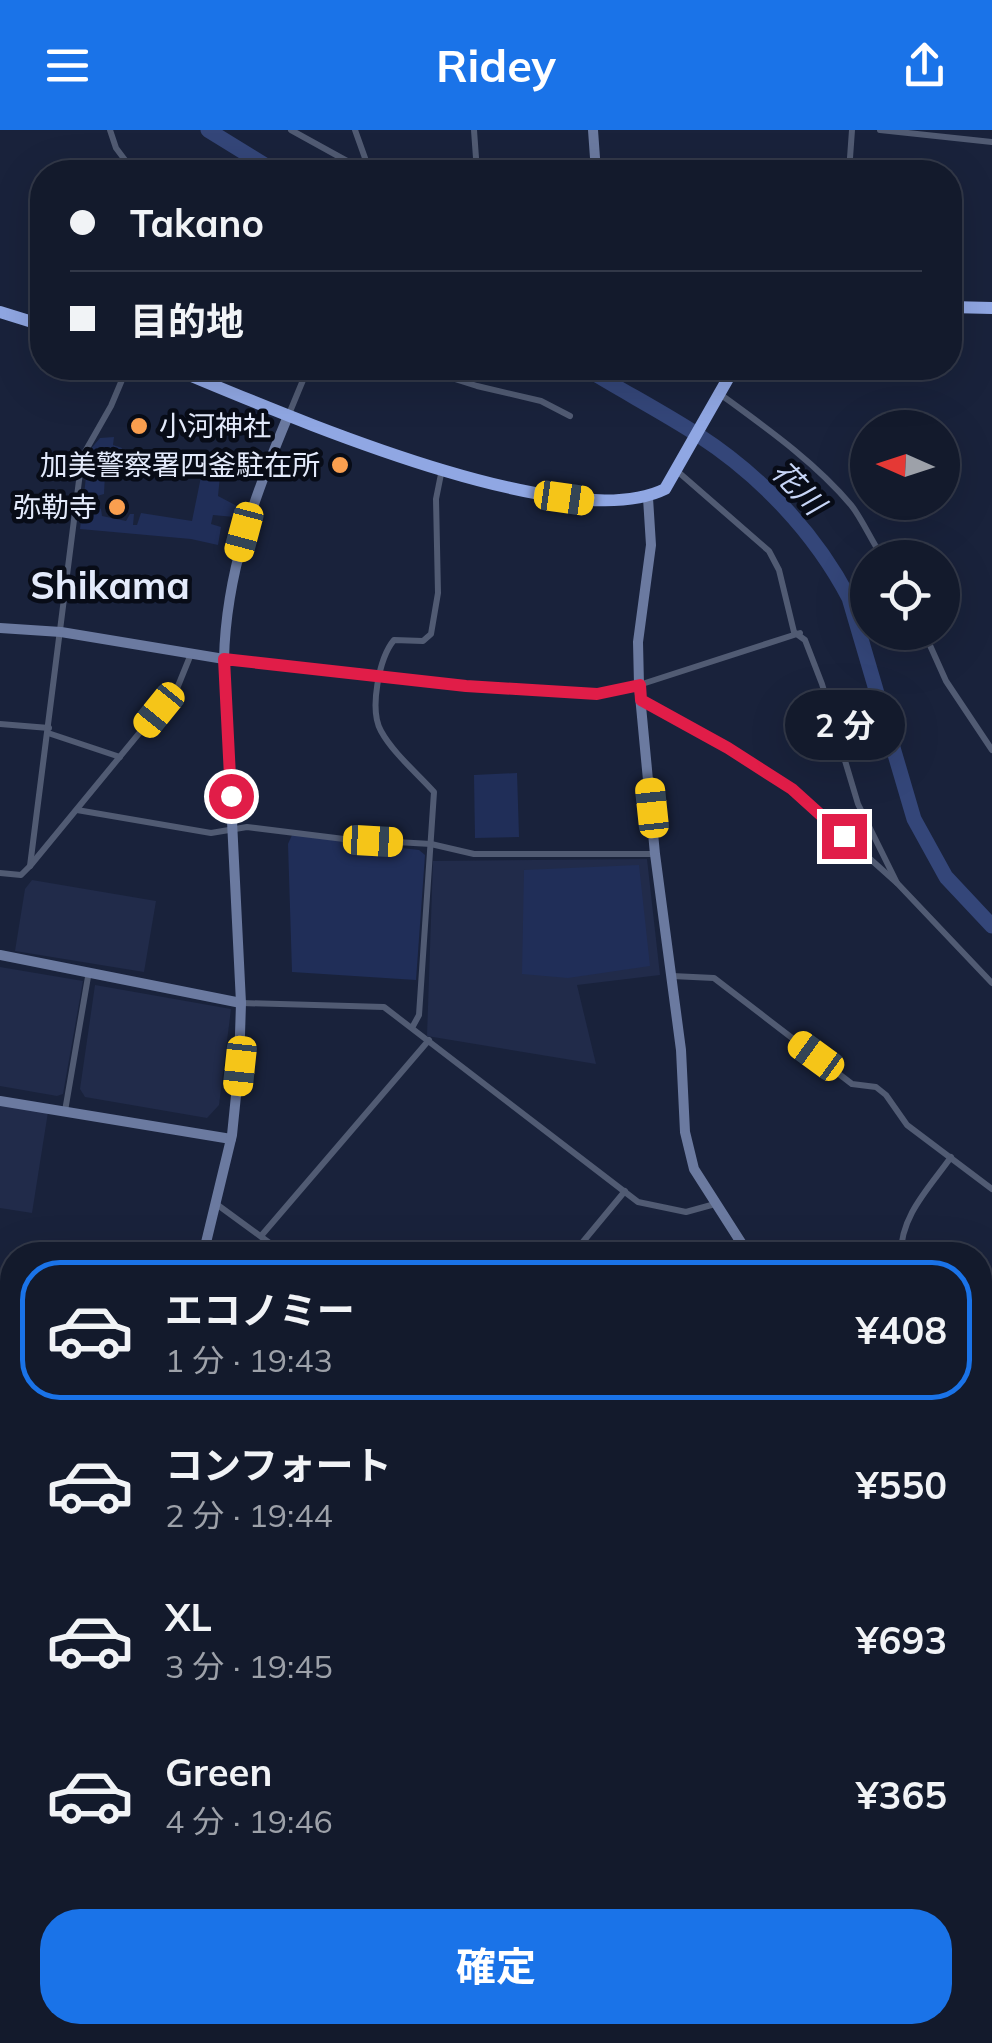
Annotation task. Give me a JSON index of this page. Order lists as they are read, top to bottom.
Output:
{
  "districts": ["Shikama"],
  "water": ["花川"],
  "places": ["小河神社", "加美警察署四釜駐在所", "弥勒寺"],
  "north": "left",
  "page": {
    "header": "Ridey",
    "banner": ["Takano", "目的地"],
    "bubble": "2 分",
    "list": [
      {
        "name": "エコノミー",
        "note": "1 分 · 19:43",
        "value": "¥408"
      },
      {
        "name": "コンフォート",
        "note": "2 分 · 19:44",
        "value": "¥550"
      },
      {
        "name": "XL",
        "note": "3 分 · 19:45",
        "value": "¥693"
      },
      {
        "name": "Green",
        "note": "4 分 · 19:46",
        "value": "¥365"
      }
    ],
    "buttons": "確定"
  }
}
